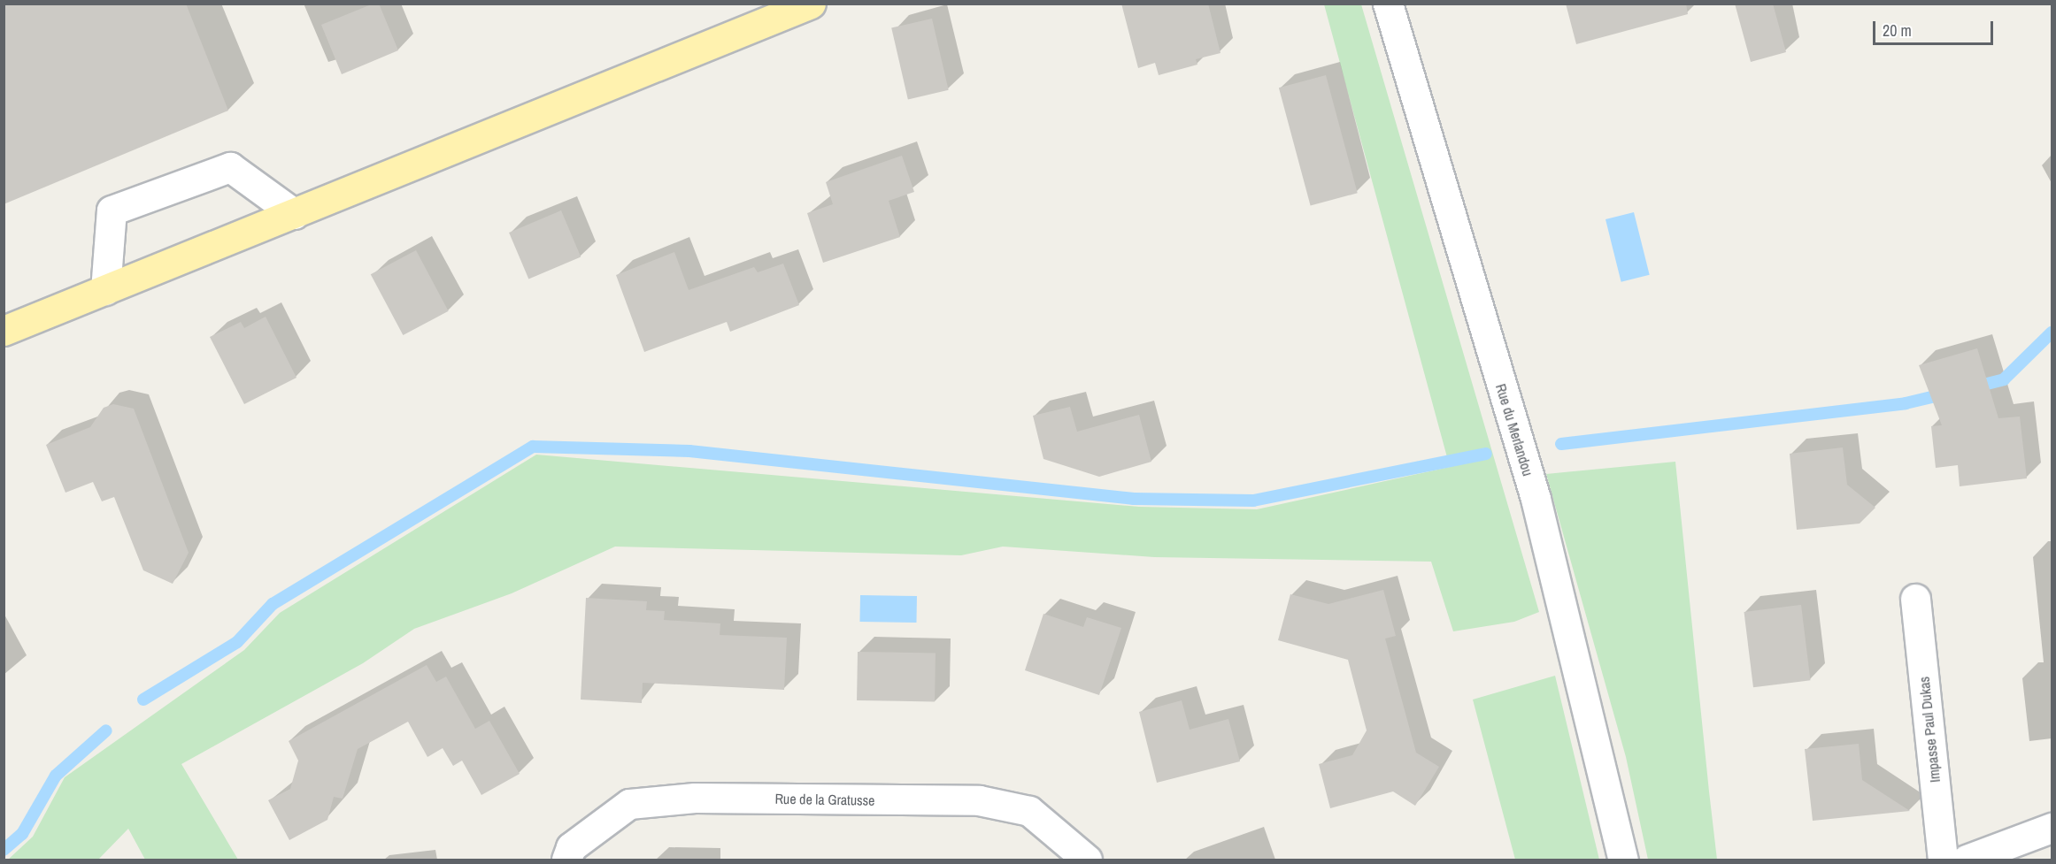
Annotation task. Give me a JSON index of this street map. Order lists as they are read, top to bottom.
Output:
{
  "streets": {
    "street": ["Rue du Merlandou", "Impasse Paul Dukas", "Rue de la Gratusse"]
  },
  "scale_bar": "20 m"
}
